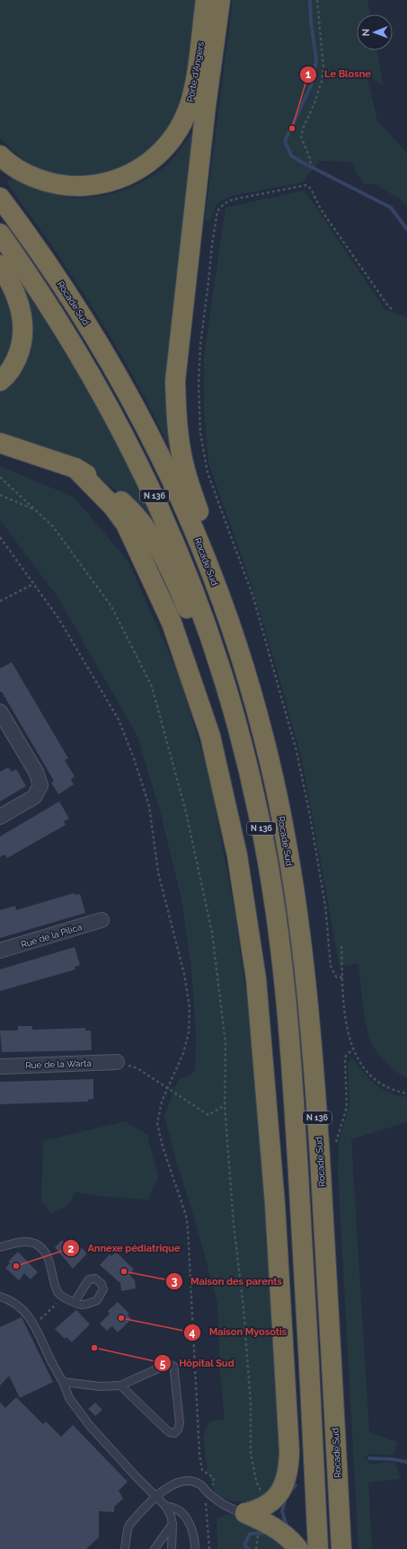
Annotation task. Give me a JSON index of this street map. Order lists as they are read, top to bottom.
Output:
{
  "streets": {
    "highway": ["Porte d'Angers", "Rocade Sud", "N 136"],
    "street": ["Rue de la Pilica", "Rue de la Warta"]
  },
  "places": [
    "Le Blosne",
    "Annexe pédiatrique",
    "Maison des parents",
    "Maison Myosotis",
    "Hôpital Sud"
  ],
  "north": "left"
}
